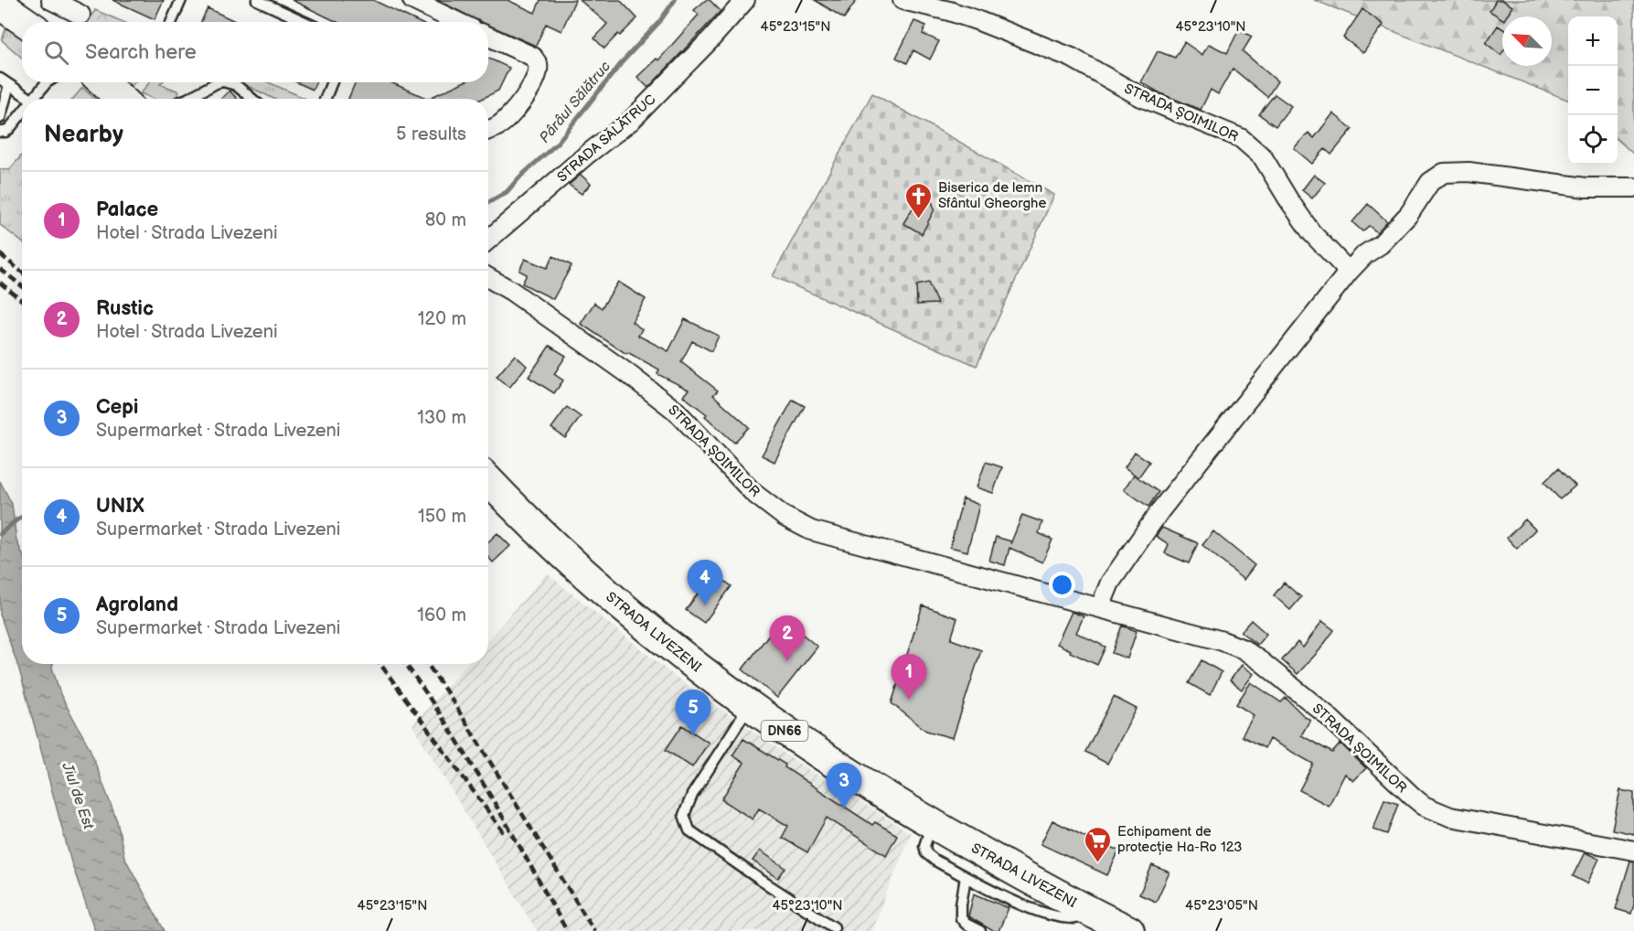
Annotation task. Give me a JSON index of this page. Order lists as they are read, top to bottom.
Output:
{
  "streets": {
    "main road": ["STRADA LIVEZENI", "DN66"],
    "street": ["STRADA ȘOIMILOR", "STRADA SĂLĂTRUC"]
  },
  "water": ["Pârâul Sălătruc", "Jiul de Est"],
  "places": {
    "church": ["Biserica de lemn Sfântul Gheorghe"],
    "supermarket": ["Echipament de protecție Ha-Ro 123"]
  },
  "north": "top left",
  "page": {
    "map_buttons": ["+", "−"],
    "search": "Search here",
    "heading": ["Nearby", "5 results"],
    "list": [
      {
        "mark": "1",
        "name": "Palace",
        "note": "Hotel · Strada Livezeni",
        "value": "80 m"
      },
      {
        "mark": "2",
        "name": "Rustic",
        "note": "Hotel · Strada Livezeni",
        "value": "120 m"
      },
      {
        "mark": "3",
        "name": "Cepi",
        "note": "Supermarket · Strada Livezeni",
        "value": "130 m"
      },
      {
        "mark": "4",
        "name": "UNIX",
        "note": "Supermarket · Strada Livezeni",
        "value": "150 m"
      },
      {
        "mark": "5",
        "name": "Agroland",
        "note": "Supermarket · Strada Livezeni",
        "value": "160 m"
      }
    ],
    "pins": [
      "4",
      "2",
      "1",
      "5",
      "3"
    ]
  },
  "coordinates": ["45°23'15\"N", "45°23'10\"N", "45°23'05\"N"]
}
